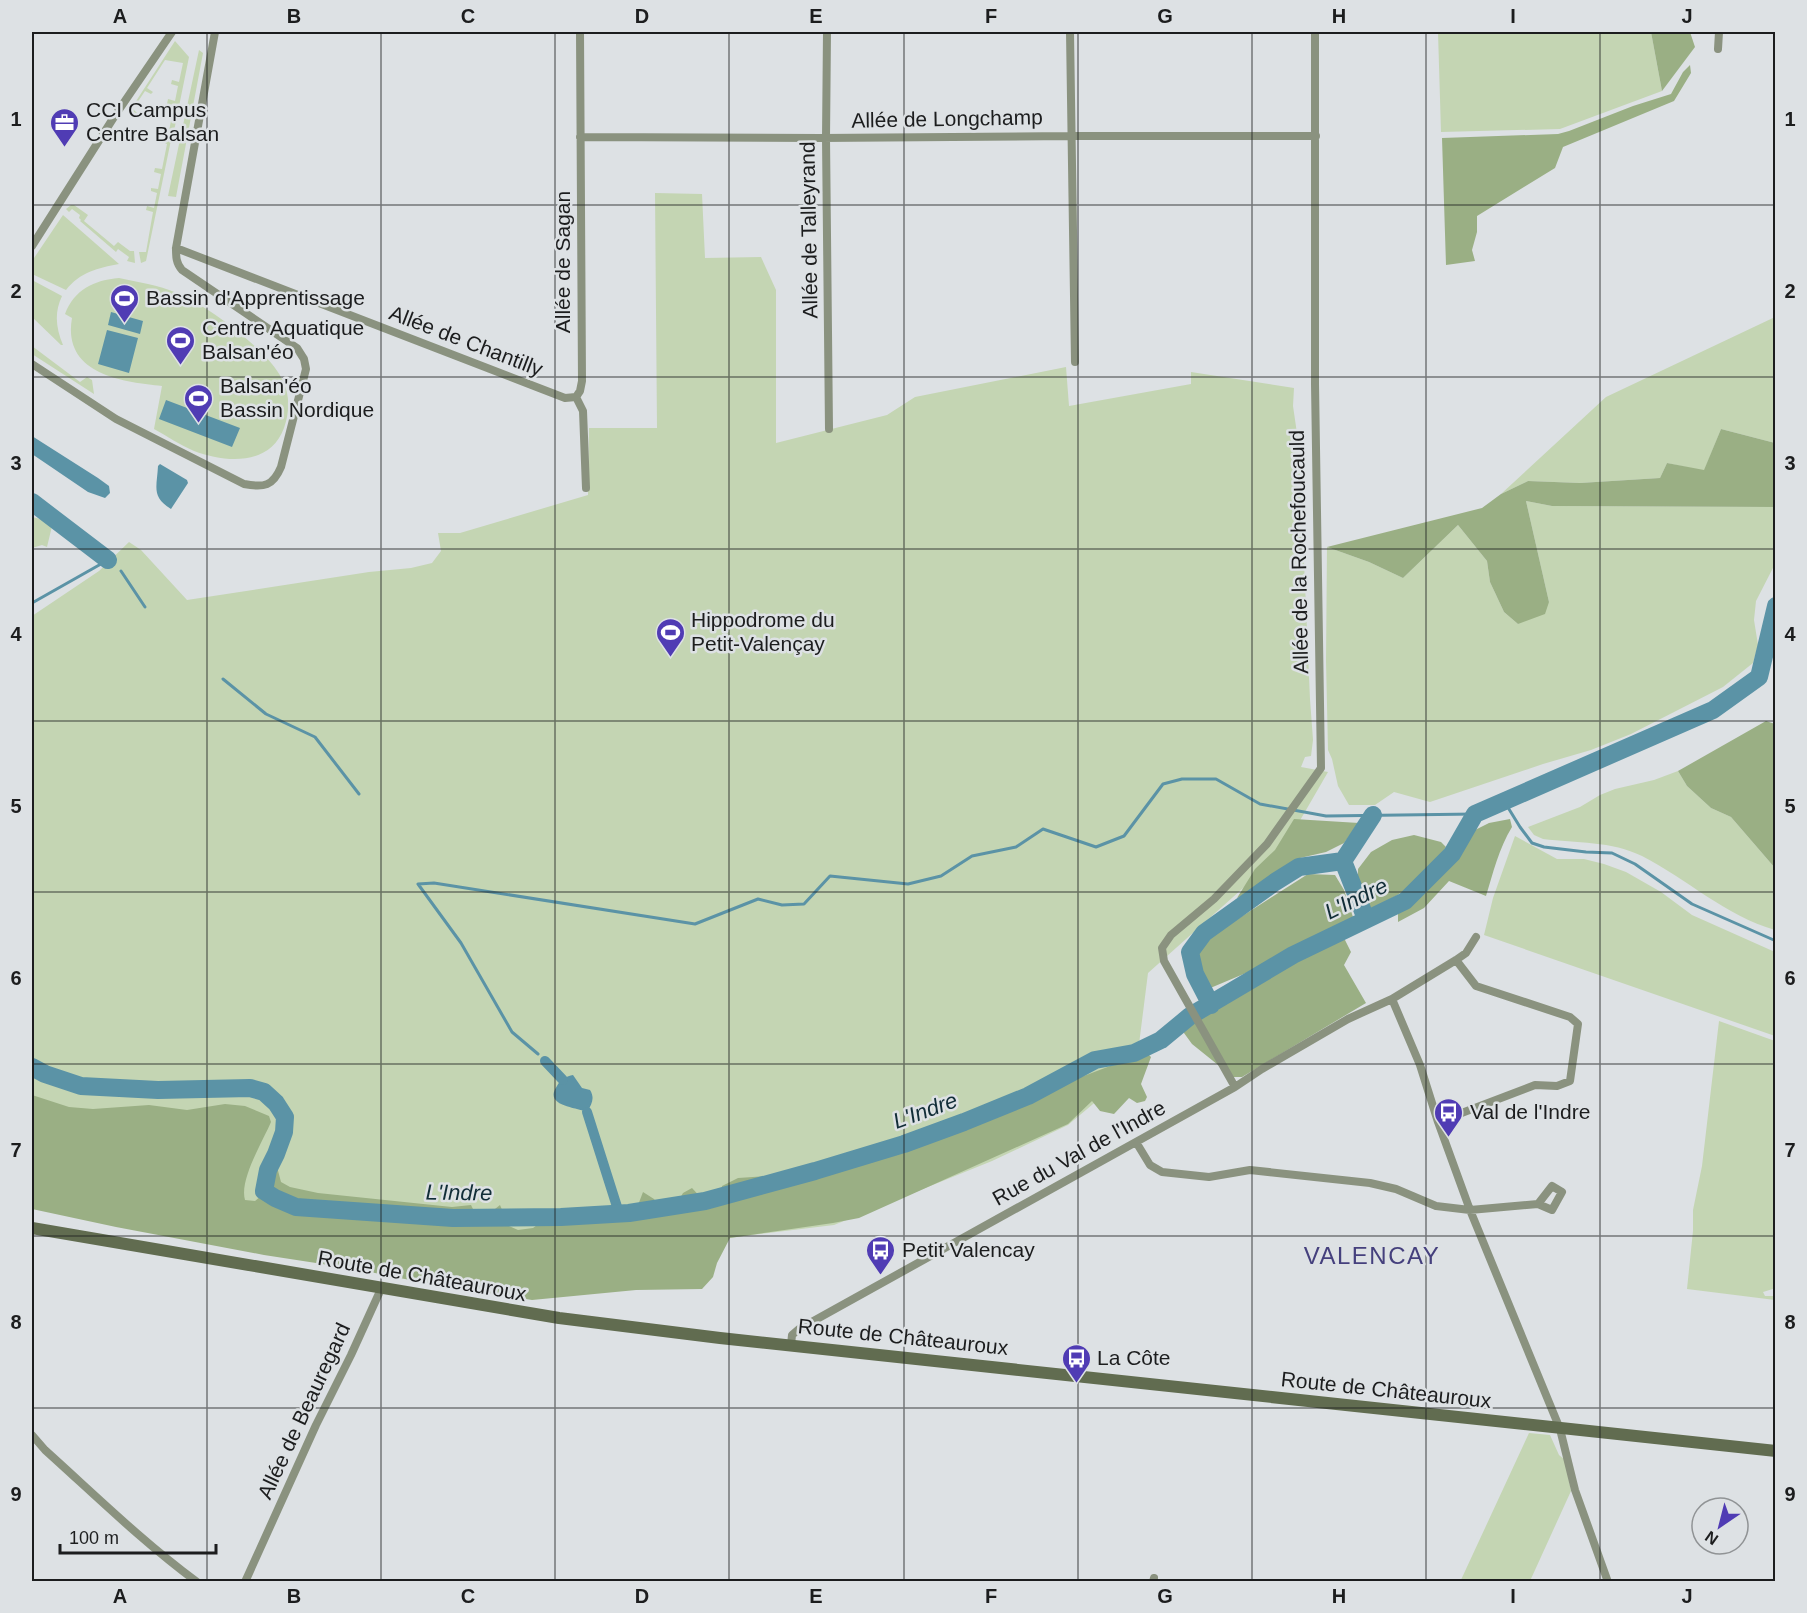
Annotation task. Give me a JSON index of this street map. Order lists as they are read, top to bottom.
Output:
{
  "streets": {
    "street": [
      "Allée de Longchamp",
      "Allée de Talleyrand",
      "Allée de Sagan",
      "Allée de Chantilly",
      "Allée de la Rochefoucauld",
      "Rue du Val de l'Indre",
      "Route de Châteauroux",
      "Allée de Beauregard"
    ]
  },
  "crossings": [
    ["Allée de Longchamp", "Allée de Talleyrand"],
    ["Allée de Longchamp", "Allée de Sagan"],
    ["Allée de Longchamp", "Allée de la Rochefoucauld"],
    ["Allée de Sagan", "Allée de Chantilly"],
    ["Allée de la Rochefoucauld", "Rue du Val de l'Indre"],
    ["Rue du Val de l'Indre", "Route de Châteauroux"],
    ["Route de Châteauroux", "Allée de Beauregard"]
  ],
  "districts": ["VALENCAY"],
  "water": ["L'Indre"],
  "places": {
    "office": ["CCI Campus Centre Balsan"],
    "sports": [
      "Bassin d'Apprentissage",
      "Centre Aquatique Balsan'éo",
      "Balsan'éo Bassin Nordique",
      "Hippodrome du Petit-Valençay"
    ],
    "bus stop": ["Val de l'Indre", "Petit Valencay", "La Côte"]
  },
  "scale_bar": "100 m",
  "north": "bottom left",
  "grid": {
    "columns": [
      "A",
      "B",
      "C",
      "D",
      "E",
      "F",
      "G",
      "H",
      "I",
      "J"
    ],
    "rows": [
      "1",
      "2",
      "3",
      "4",
      "5",
      "6",
      "7",
      "8",
      "9"
    ]
  }
}
